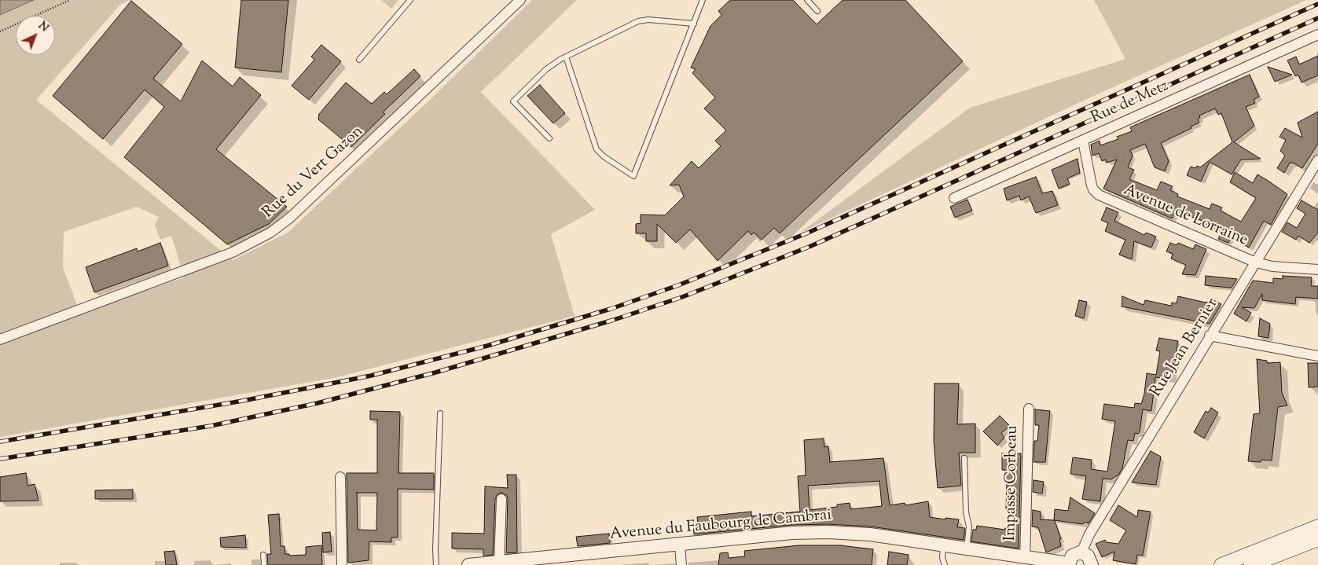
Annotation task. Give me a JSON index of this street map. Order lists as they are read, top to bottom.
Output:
{
  "streets": {
    "street": [
      "Rue de Metz",
      "Rue du Vert Gazon",
      "Avenue de Lorraine",
      "Rue Jean Bernier",
      "Impasse Corbeau",
      "Avenue du Faubourg de Cambrai"
    ]
  },
  "crossings": [
    ["Rue de Metz", "Avenue de Lorraine"],
    ["Avenue de Lorraine", "Rue Jean Bernier"],
    ["Impasse Corbeau", "Avenue du Faubourg de Cambrai"]
  ],
  "north": "top right"
}
